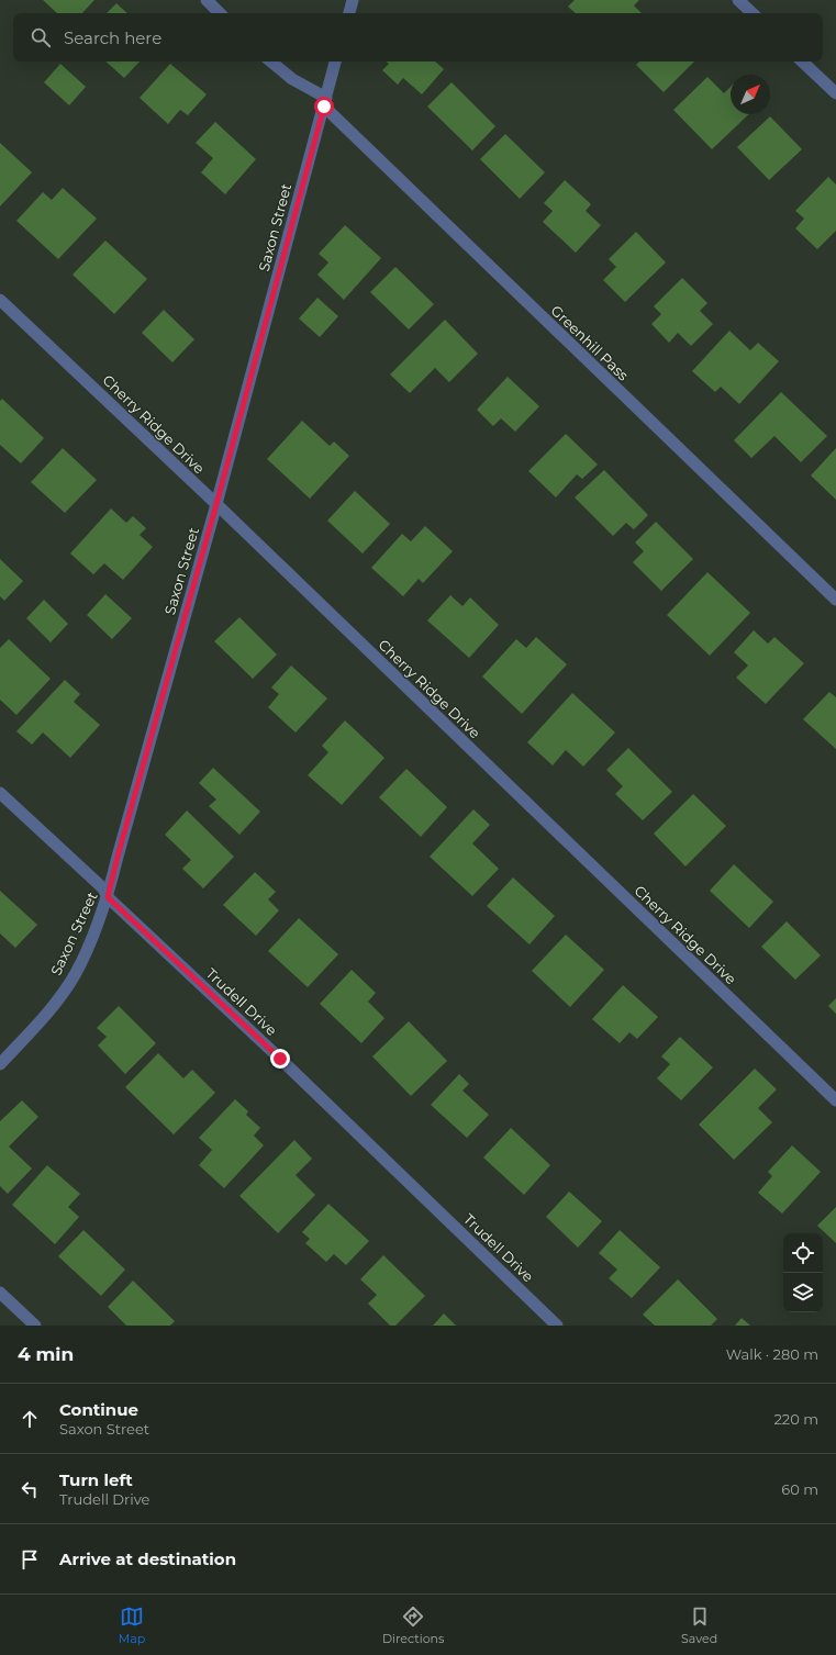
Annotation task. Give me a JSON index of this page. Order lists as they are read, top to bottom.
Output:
{
  "streets": {
    "street": [
      "Saxon Street",
      "Greenhill Pass",
      "Cherry Ridge Drive",
      "Trudell Drive"
    ]
  },
  "crossings": [
    ["Saxon Street", "Greenhill Pass"],
    ["Saxon Street", "Cherry Ridge Drive"],
    ["Saxon Street", "Trudell Drive"]
  ],
  "north": "top right",
  "page": {
    "search": "Search here",
    "heading": ["4 min", "Walk · 280 m"],
    "list": [
      ["Continue", "Saxon Street", "220 m"],
      ["Turn left", "Trudell Drive", "60 m"],
      "Arrive at destination"
    ],
    "nav": ["Map", "Directions", "Saved"]
  }
}
